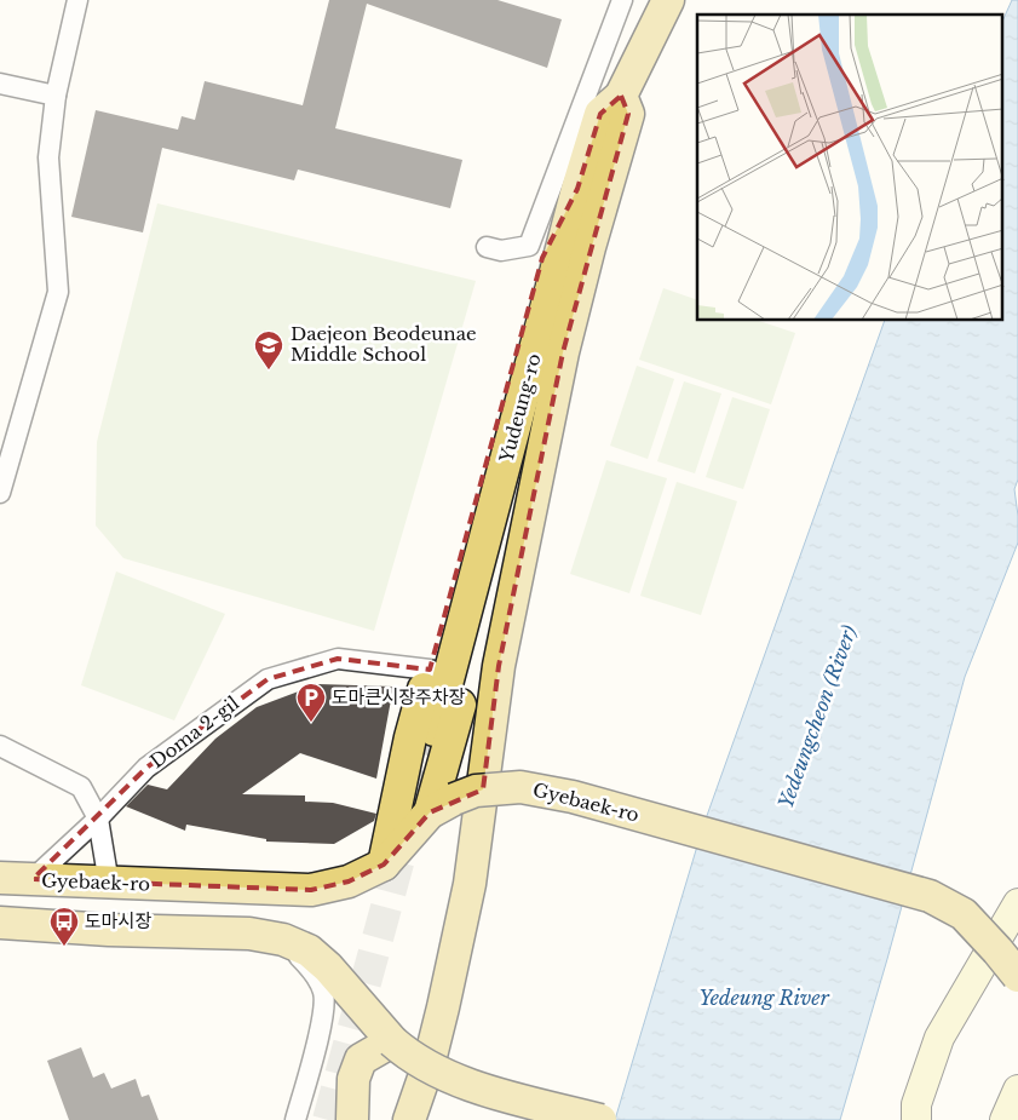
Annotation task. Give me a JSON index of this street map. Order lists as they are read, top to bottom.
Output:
{
  "streets": {
    "main road": ["Yudeung-ro", "Gyebaek-ro"],
    "street": ["Doma 2-gil"]
  },
  "crossings": [
    ["Doma 2-gil", "Gyebaek-ro"]
  ],
  "water": ["Yedeungcheon (River)", "Yedeung River"],
  "places": {
    "school or university": ["Daejeon Beodeunae Middle School"],
    "parking": ["도마큰시장주차장"],
    "bus stop": ["도마시장"]
  }
}
